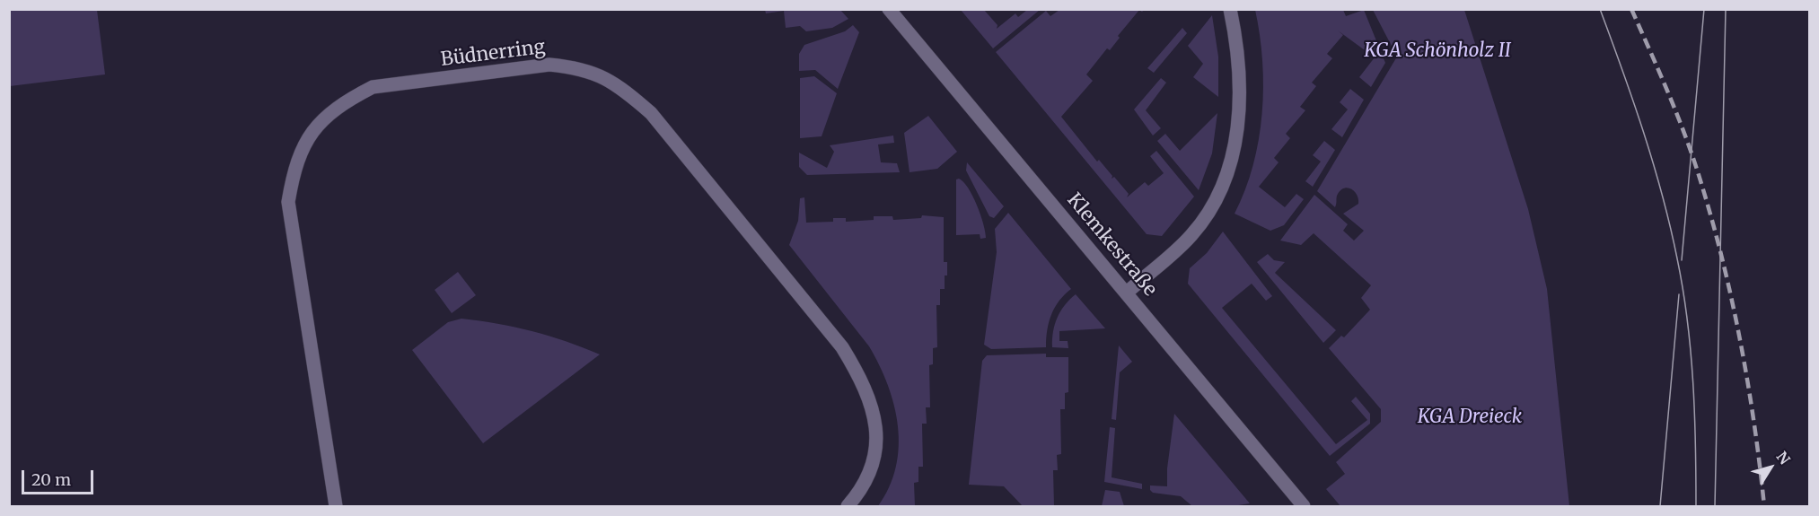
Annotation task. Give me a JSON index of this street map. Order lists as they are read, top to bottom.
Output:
{
  "streets": {
    "street": ["Büdnerring", "Klemkestraße"]
  },
  "parks": ["KGA Schönholz II", "KGA Dreieck"],
  "scale_bar": "20 m",
  "north": "top right"
}
